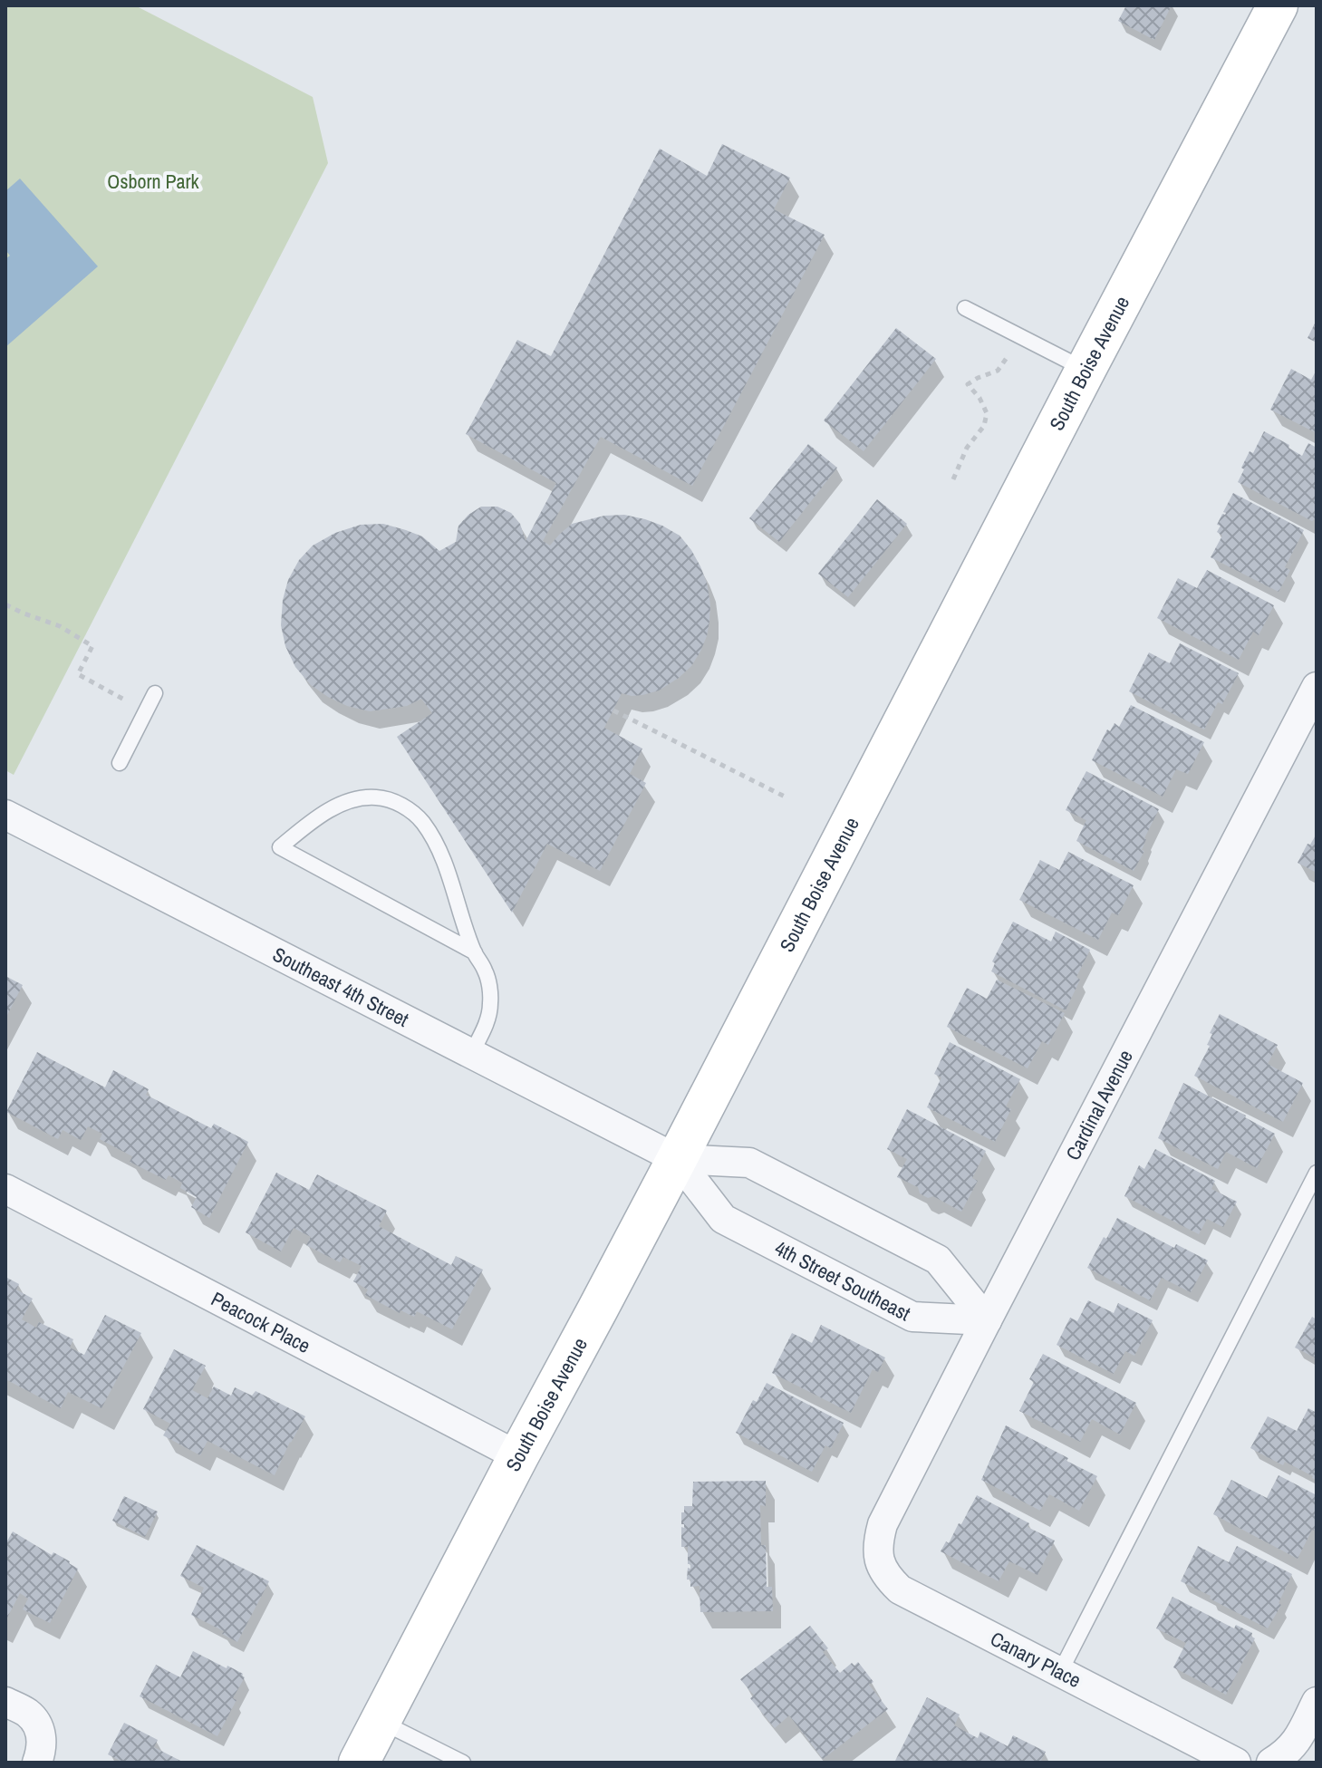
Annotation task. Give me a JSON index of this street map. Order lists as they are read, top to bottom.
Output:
{
  "streets": {
    "main road": ["South Boise Avenue"],
    "street": [
      "Southeast 4th Street",
      "Cardinal Avenue",
      "4th Street Southeast",
      "Peacock Place",
      "Canary Place"
    ]
  },
  "crossings": [
    ["South Boise Avenue", "Southeast 4th Street"],
    ["South Boise Avenue", "4th Street Southeast"],
    ["South Boise Avenue", "Peacock Place"],
    ["Southeast 4th Street", "4th Street Southeast"],
    ["Cardinal Avenue", "4th Street Southeast"],
    ["Cardinal Avenue", "Canary Place"]
  ],
  "parks": ["Osborn Park"]
}
